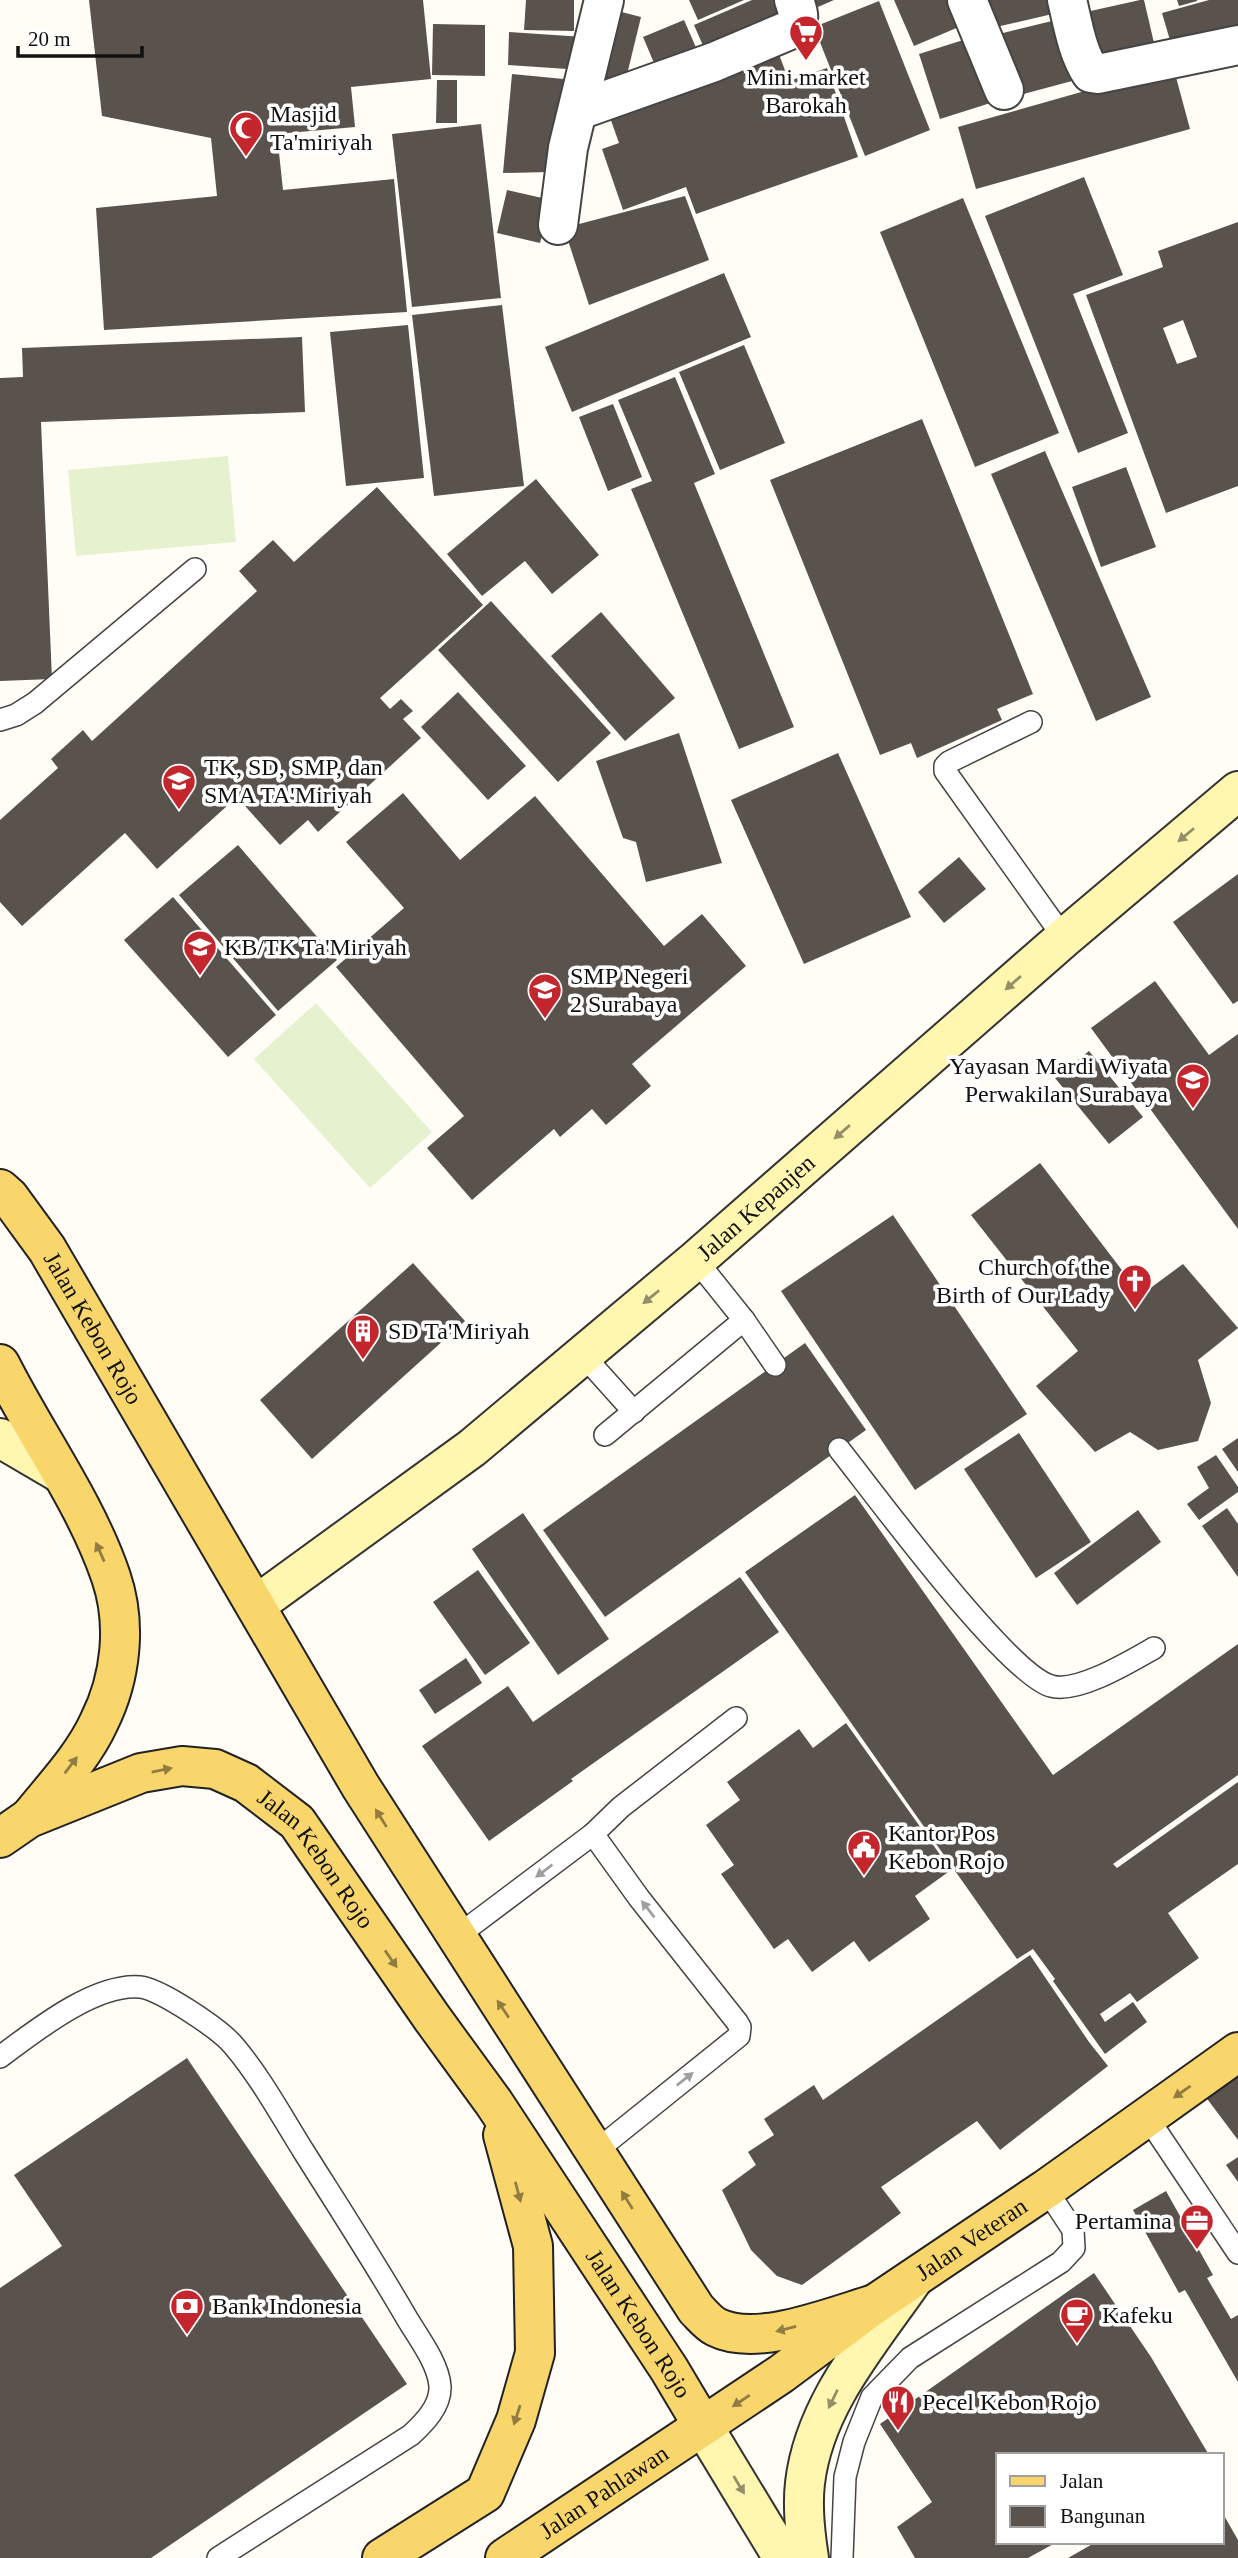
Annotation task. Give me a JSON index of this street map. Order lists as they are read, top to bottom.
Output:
{
  "streets": {
    "main road": ["Jalan Kebon Rojo", "Jalan Veteran", "Jalan Pahlawan"],
    "street": ["Jalan Kepanjen"]
  },
  "crossings": [
    ["Jalan Kepanjen", "Jalan Kebon Rojo"],
    ["Jalan Kebon Rojo", "Jalan Veteran"],
    ["Jalan Kebon Rojo", "Jalan Pahlawan"],
    ["Jalan Veteran", "Jalan Pahlawan"]
  ],
  "one_way": ["Jalan Kepanjen", "Jalan Veteran"],
  "places": {
    "supermarket": ["Mini market Barokah"],
    "mosque": ["Masjid Ta'miriyah"],
    "school or university": [
      "TK, SD, SMP, dan SMA TA'Miriyah",
      "KB/TK Ta'Miriyah",
      "SMP Negeri 2 Surabaya",
      "Yayasan Mardi Wiyata Perwakilan Surabaya"
    ],
    "church": ["Church of the Birth of Our Lady"],
    "building": ["SD Ta'Miriyah"],
    "public building": ["Kantor Pos Kebon Rojo"],
    "office": ["Pertamina"],
    "bank": ["Bank Indonesia"],
    "cafe": ["Kafeku"],
    "restaurant": ["Pecel Kebon Rojo"]
  },
  "legend": ["Jalan", "Bangunan"],
  "scale_bar": "20 m"
}
